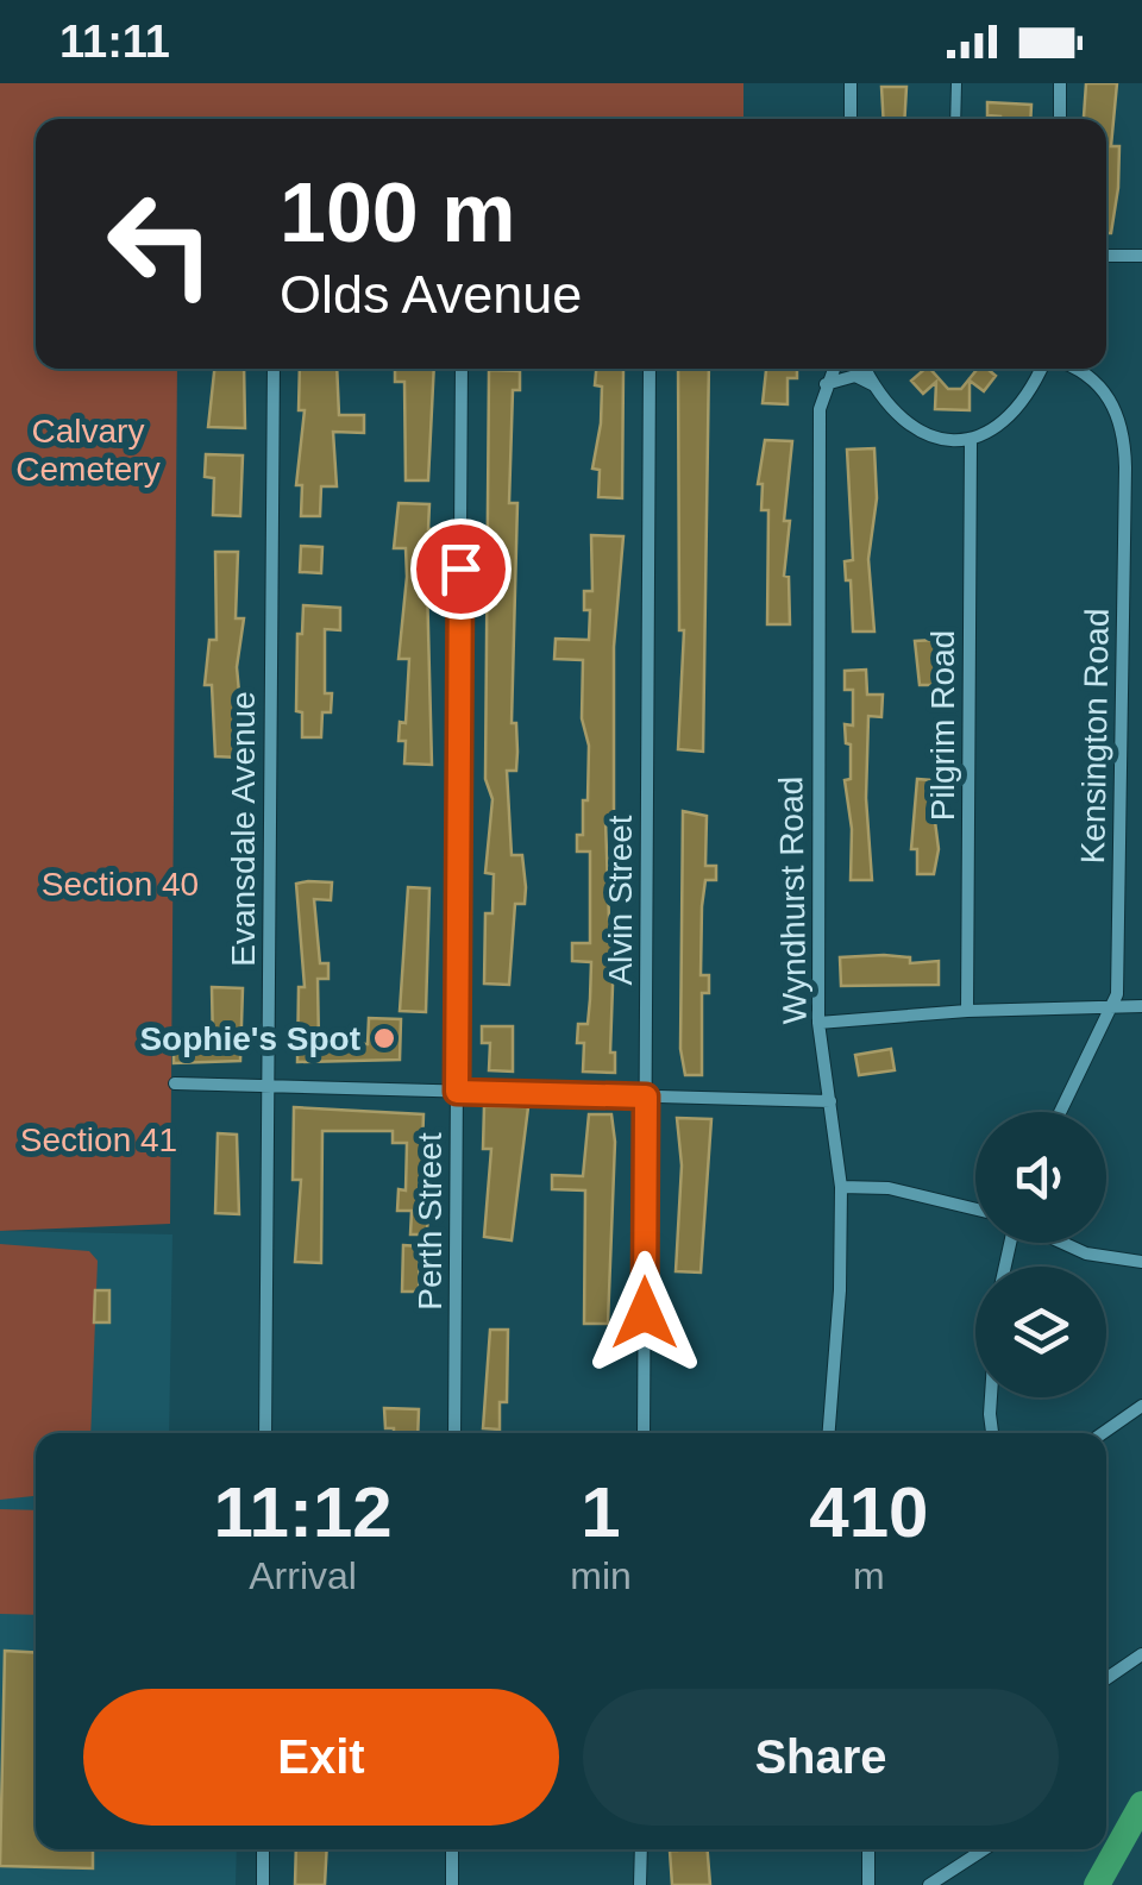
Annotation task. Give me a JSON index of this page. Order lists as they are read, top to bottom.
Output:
{
  "streets": {
    "street": [
      "Pilgrim Road",
      "Kensington Road",
      "Evansdale Avenue",
      "Alvin Street",
      "Wyndhurst Road",
      "Perth Street"
    ]
  },
  "parks": ["Calvary Cemetery", "Section 40", "Section 41"],
  "places": ["Sophie's Spot"],
  "page": {
    "status": "11:11",
    "turn": ["100 m", "Olds Avenue"],
    "eta": [
      "11:12",
      "Arrival",
      "1",
      "min",
      "410",
      "m"
    ],
    "buttons": ["Exit", "Share"]
  }
}
